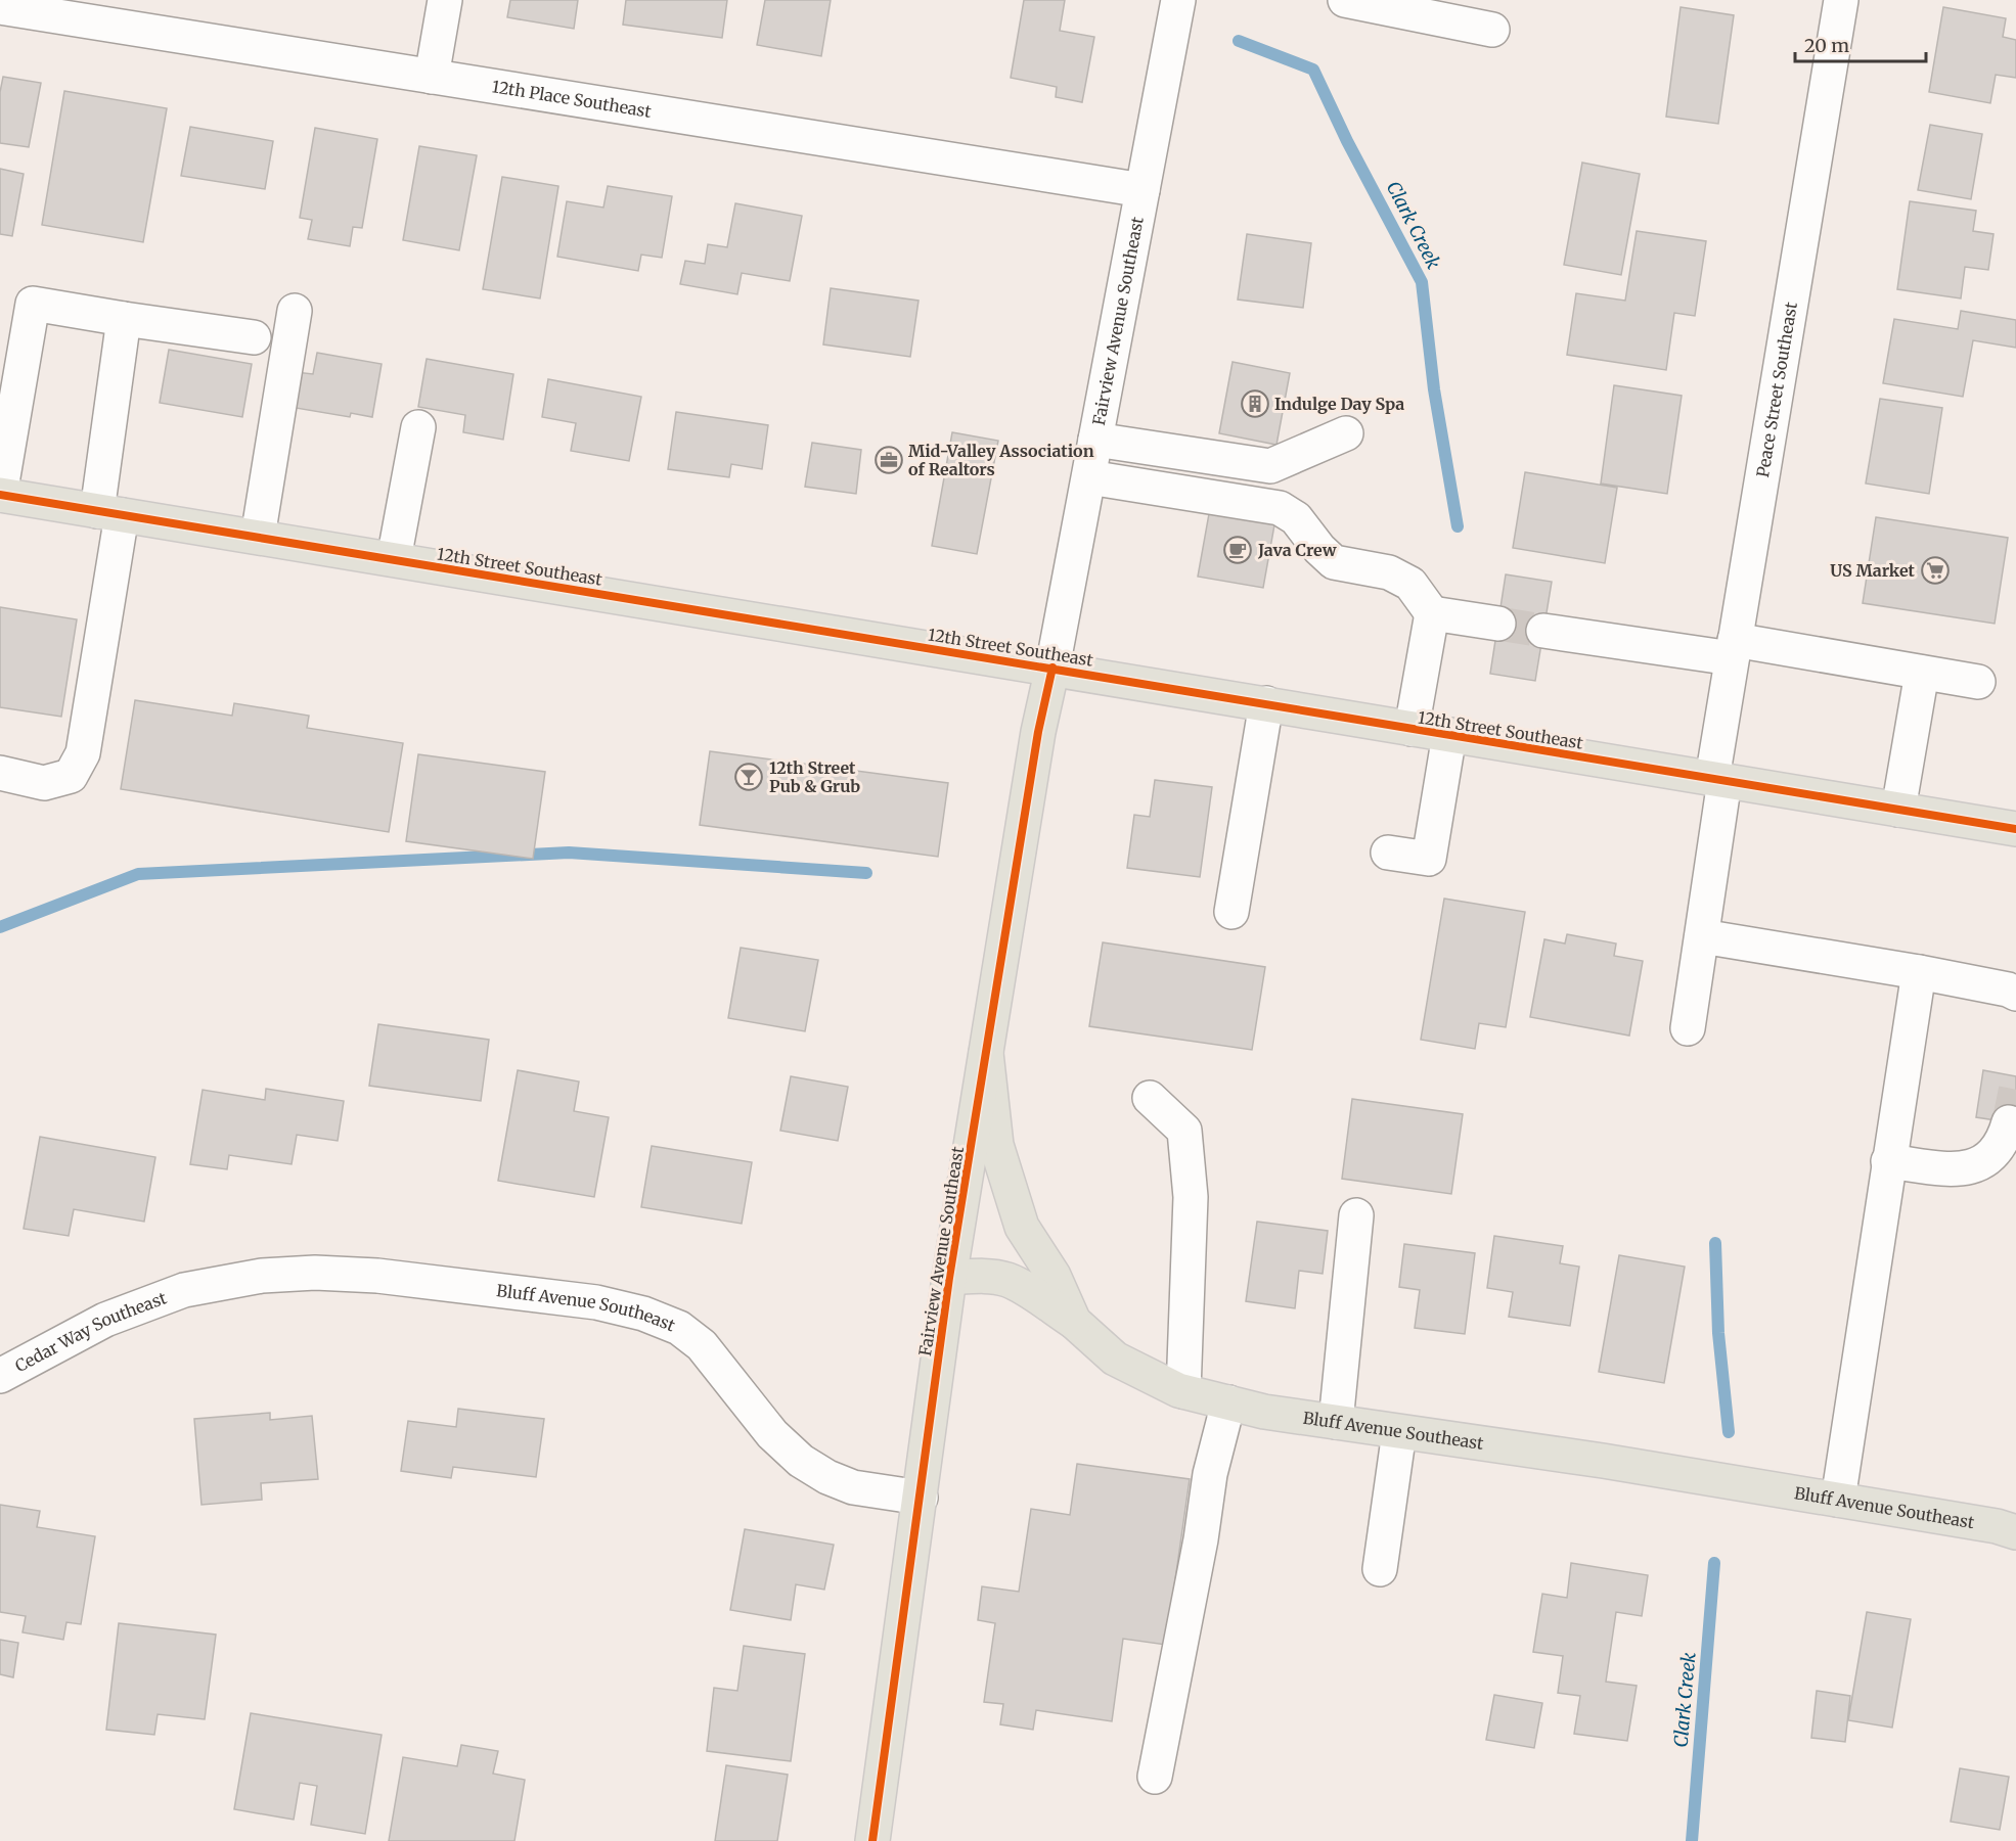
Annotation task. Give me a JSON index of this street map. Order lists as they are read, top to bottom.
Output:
{
  "streets": {
    "main road": ["Fairview Avenue Southeast", "12th Street Southeast", "Bluff Avenue Southeast"],
    "street": ["12th Place Southeast", "Peace Street Southeast", "Cedar Way Southeast"]
  },
  "crossings": [
    ["12th Place Southeast", "Fairview Avenue Southeast"],
    ["Fairview Avenue Southeast", "12th Street Southeast"],
    ["Fairview Avenue Southeast", "Bluff Avenue Southeast"],
    ["Peace Street Southeast", "12th Street Southeast"],
    ["Bluff Avenue Southeast", "Cedar Way Southeast"]
  ],
  "water": ["Clark Creek"],
  "places": {
    "building": ["Indulge Day Spa"],
    "office": ["Mid-Valley Association of Realtors"],
    "cafe": ["Java Crew"],
    "supermarket": ["US Market"],
    "bar": ["12th Street Pub & Grub"]
  },
  "scale_bar": "20 m"
}
